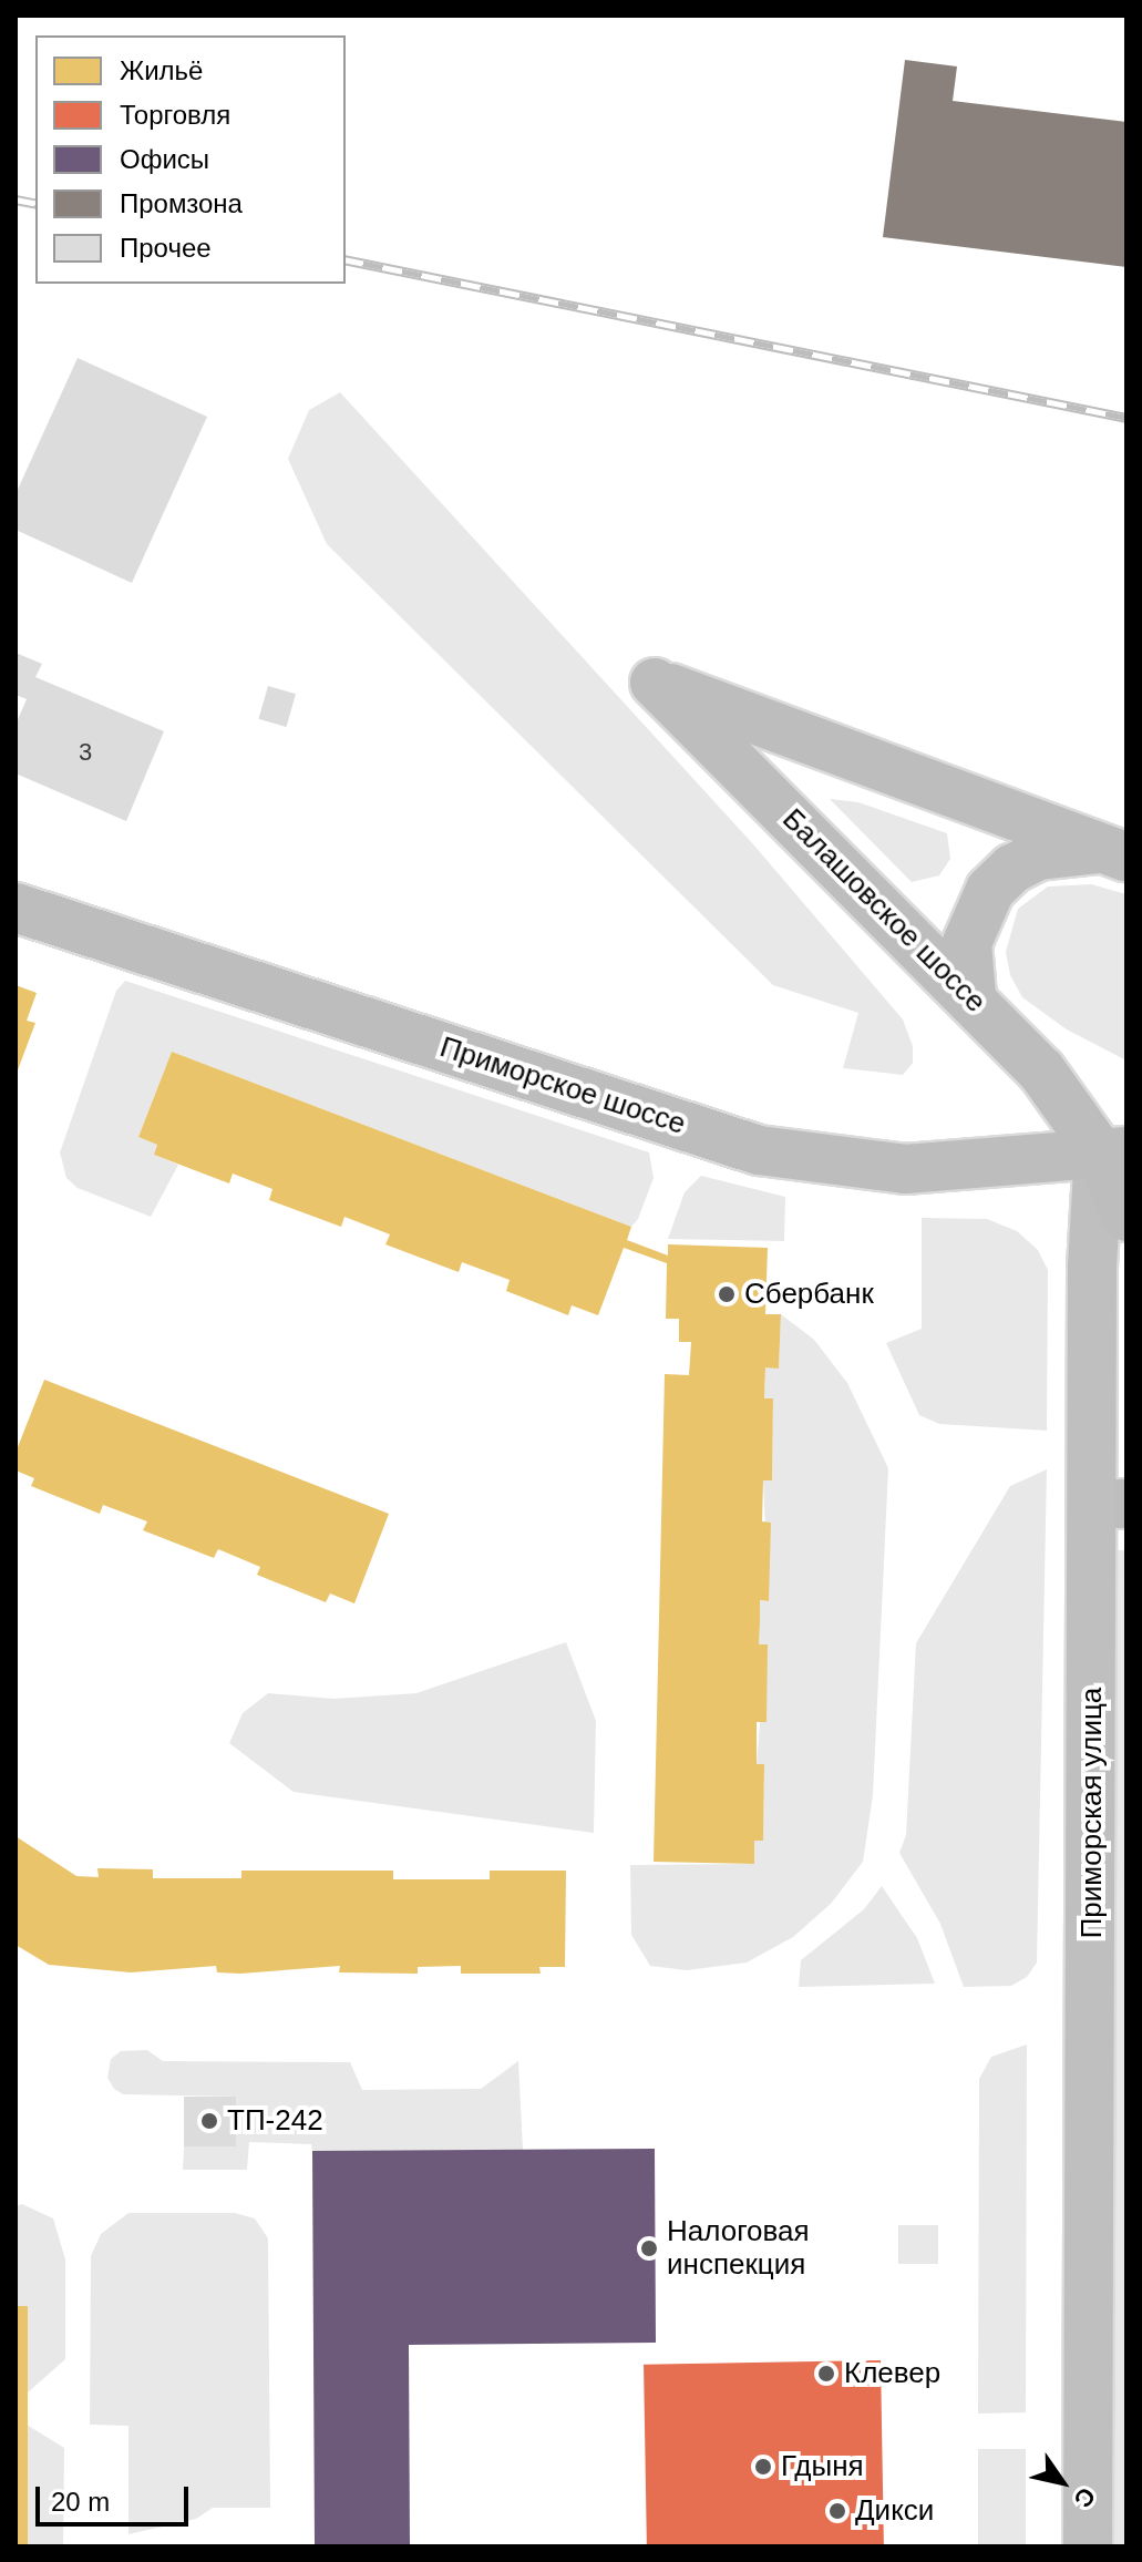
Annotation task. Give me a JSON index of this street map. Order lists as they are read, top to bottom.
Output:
{
  "streets": {
    "main road": ["Балашовское шоссе", "Приморское шоссе", "Приморская улица"]
  },
  "crossings": [
    ["Балашовское шоссе", "Приморское шоссе"],
    ["Балашовское шоссе", "Приморская улица"],
    ["Приморское шоссе", "Приморская улица"]
  ],
  "places": [
    "Сбербанк",
    "ТП-242",
    "Налоговая инспекция",
    "Клевер",
    "Гдыня",
    "Дикси"
  ],
  "house_numbers": ["3"],
  "legend": [
    "Жильё",
    "Торговля",
    "Офисы",
    "Промзона",
    "Прочее"
  ],
  "scale_bar": "20 m",
  "north": "bottom right"
}
